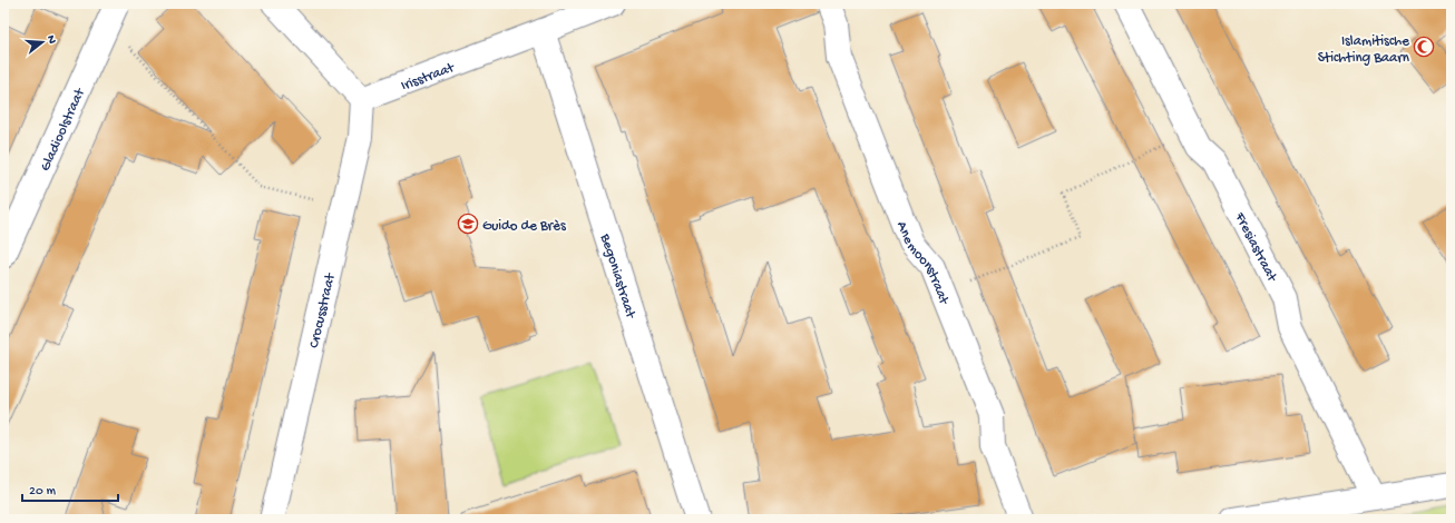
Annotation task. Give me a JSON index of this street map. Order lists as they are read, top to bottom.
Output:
{
  "streets": {
    "street": [
      "Irisstraat",
      "Gladioolstraat",
      "Fresiastraat",
      "Anemoonstraat",
      "Begoniastraat",
      "Crocusstraat"
    ]
  },
  "crossings": [
    ["Irisstraat", "Begoniastraat"],
    ["Irisstraat", "Crocusstraat"]
  ],
  "places": {
    "mosque": ["Islamitische Stichting Baarn"],
    "school or university": ["Guido de Brès"]
  },
  "scale_bar": "20 m",
  "north": "right"
}
